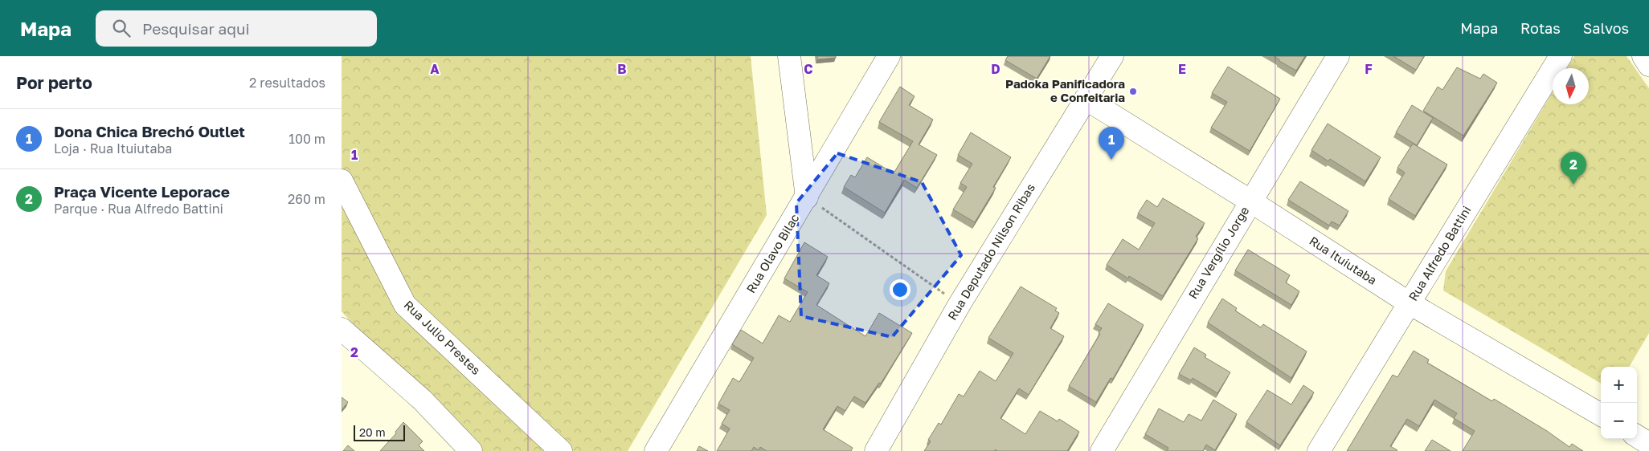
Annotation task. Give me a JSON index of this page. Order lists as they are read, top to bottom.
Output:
{
  "streets": {
    "street": [
      "Rua Deputado Nilson Ribas",
      "Rua Vergílio Jorge",
      "Rua Olavo Bilac",
      "Rua Alfredo Battini",
      "Rua Ituiutaba",
      "Rua Julio Prestes"
    ]
  },
  "crossings": [
    ["Rua Deputado Nilson Ribas", "Rua Ituiutaba"],
    ["Rua Vergílio Jorge", "Rua Ituiutaba"],
    ["Rua Alfredo Battini", "Rua Ituiutaba"]
  ],
  "places": ["Padoka Panificadora e Confeitaria"],
  "scale_bar": "20 m",
  "north": "bottom",
  "page": {
    "header": "Mapa",
    "search": "Pesquisar aqui",
    "nav": ["Mapa", "Rotas", "Salvos"],
    "heading": ["Por perto", "2 resultados"],
    "list": [
      {
        "mark": "1",
        "name": "Dona Chica Brechó Outlet",
        "note": "Loja · Rua Ituiutaba",
        "value": "100 m"
      },
      {
        "mark": "2",
        "name": "Praça Vicente Leporace",
        "note": "Parque · Rua Alfredo Battini",
        "value": "260 m"
      }
    ],
    "pins": ["1", "2"],
    "map_buttons": ["+", "−"],
    "scale": "20 m"
  },
  "grid": {
    "columns": [
      "A",
      "B",
      "C",
      "D",
      "E",
      "F"
    ],
    "rows": ["1", "2"]
  }
}
